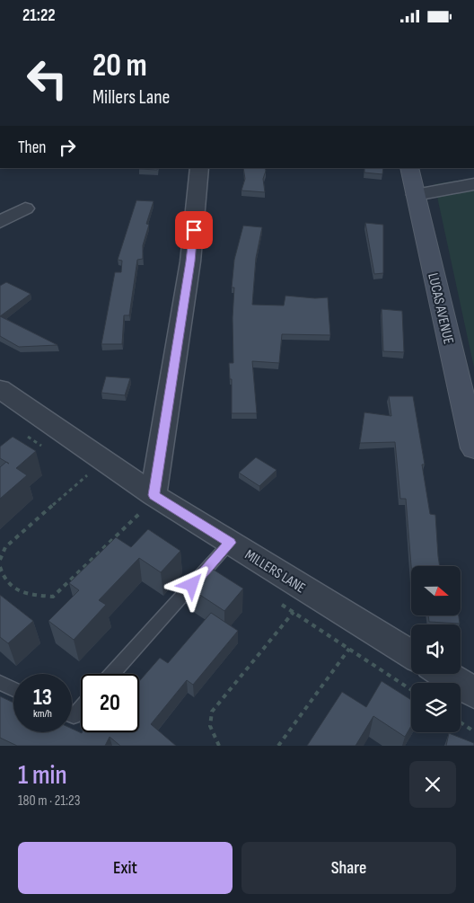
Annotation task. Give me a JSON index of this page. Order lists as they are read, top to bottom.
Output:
{
  "streets": {
    "street": ["LUCAS AVENUE", "MILLERS LANE"]
  },
  "north": "right",
  "page": {
    "status": "21:22",
    "turn": ["20 m", "Millers Lane"],
    "then": "Then",
    "speed": "13 km/h",
    "limit": "20",
    "heading": ["1 min", "180 m · 21:23"],
    "buttons": ["Exit", "Share"]
  }
}
